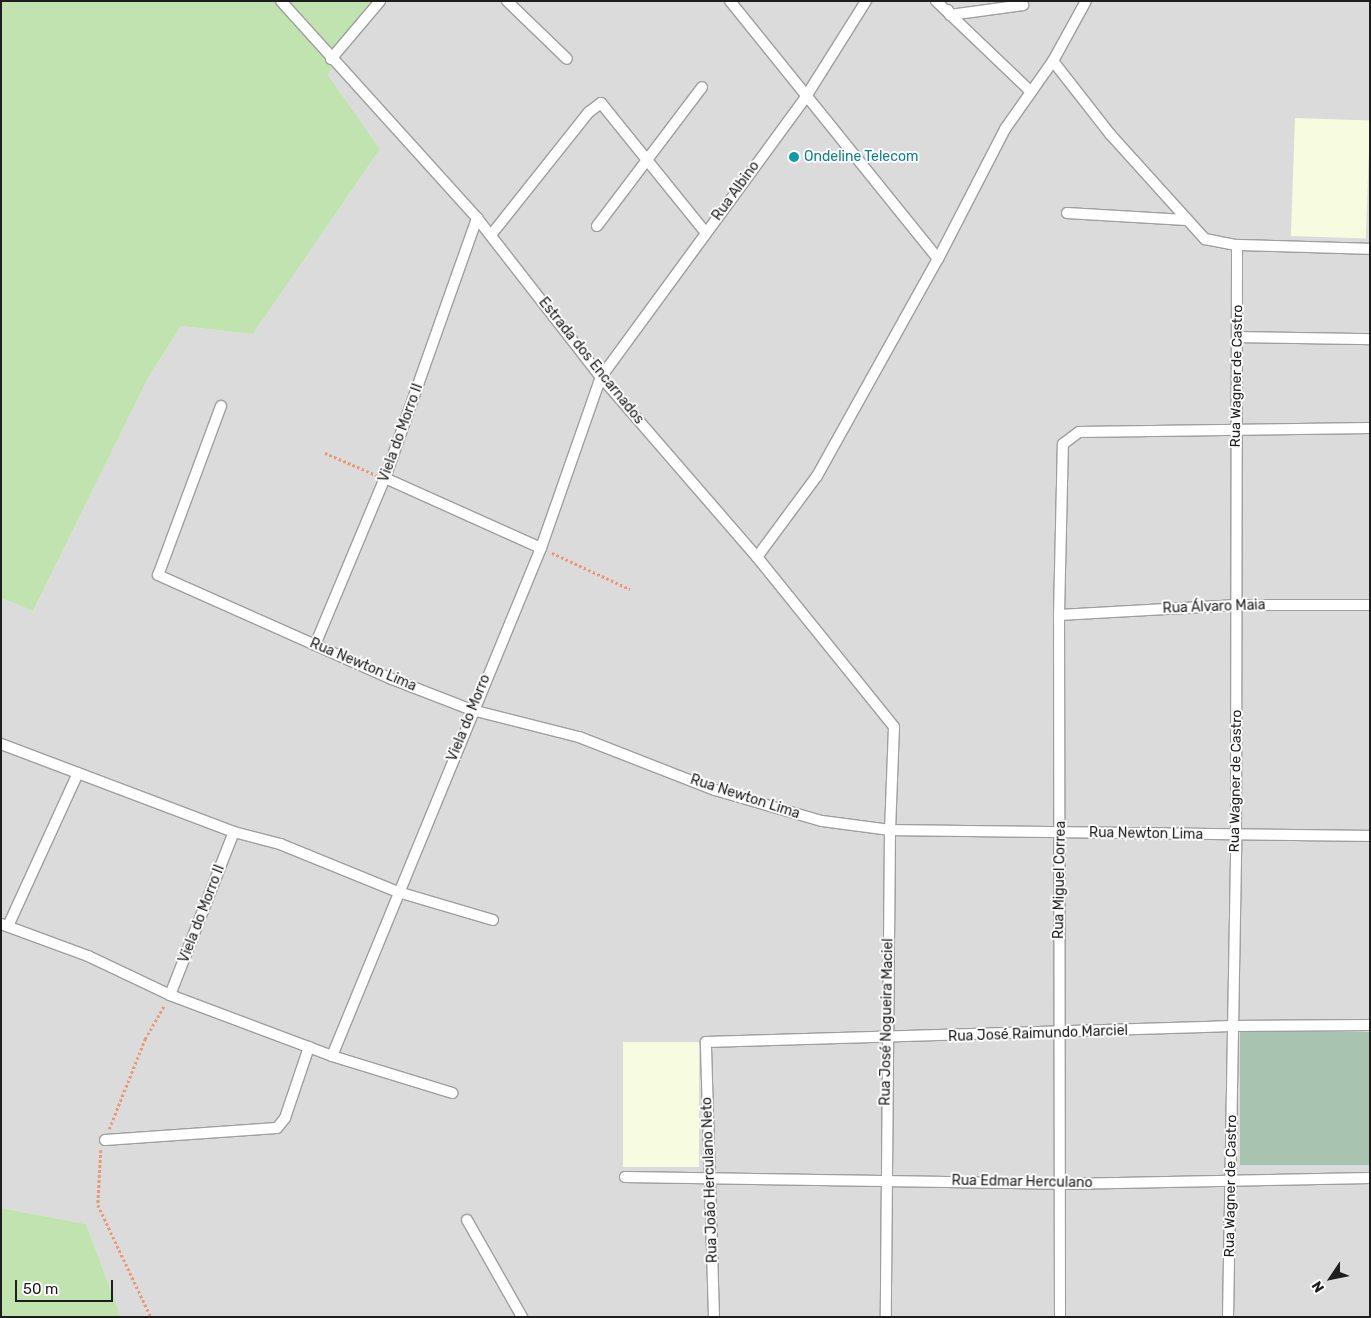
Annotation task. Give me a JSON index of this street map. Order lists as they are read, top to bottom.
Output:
{
  "streets": {
    "street": [
      "Rua Albino",
      "Estrada dos Encarnados",
      "Rua Wagner de Castro",
      "Viela do Morro II",
      "Rua Álvaro Maia",
      "Rua Newton Lima",
      "Viela do Morro",
      "Rua Miguel Correa",
      "Rua José Nogueira Maciel",
      "Rua José Raimundo Marciel",
      "Rua João Herculano Neto",
      "Rua Edmar Herculano"
    ]
  },
  "crossings": [
    ["Rua Albino", "Estrada dos Encarnados"],
    ["Rua Albino", "Viela do Morro"],
    ["Estrada dos Encarnados", "Viela do Morro II"],
    ["Estrada dos Encarnados", "Viela do Morro"],
    ["Estrada dos Encarnados", "Rua José Nogueira Maciel"],
    ["Rua Wagner de Castro", "Rua Álvaro Maia"],
    ["Rua Wagner de Castro", "Rua Newton Lima"],
    ["Rua Wagner de Castro", "Rua Miguel Correa"],
    ["Rua Wagner de Castro", "Rua José Raimundo Marciel"],
    ["Rua Wagner de Castro", "Rua Edmar Herculano"],
    ["Viela do Morro II", "Rua Newton Lima"],
    ["Rua Álvaro Maia", "Rua Miguel Correa"],
    ["Rua Newton Lima", "Viela do Morro"],
    ["Rua Newton Lima", "Rua Miguel Correa"],
    ["Rua Newton Lima", "Rua José Nogueira Maciel"],
    ["Rua Miguel Correa", "Rua José Raimundo Marciel"],
    ["Rua Miguel Correa", "Rua Edmar Herculano"],
    ["Rua José Nogueira Maciel", "Rua José Raimundo Marciel"],
    ["Rua José Nogueira Maciel", "Rua Edmar Herculano"],
    ["Rua José Raimundo Marciel", "Rua João Herculano Neto"],
    ["Rua João Herculano Neto", "Rua Edmar Herculano"]
  ],
  "places": ["Ondeline Telecom"],
  "scale_bar": "50 m",
  "north": "bottom left"
}
